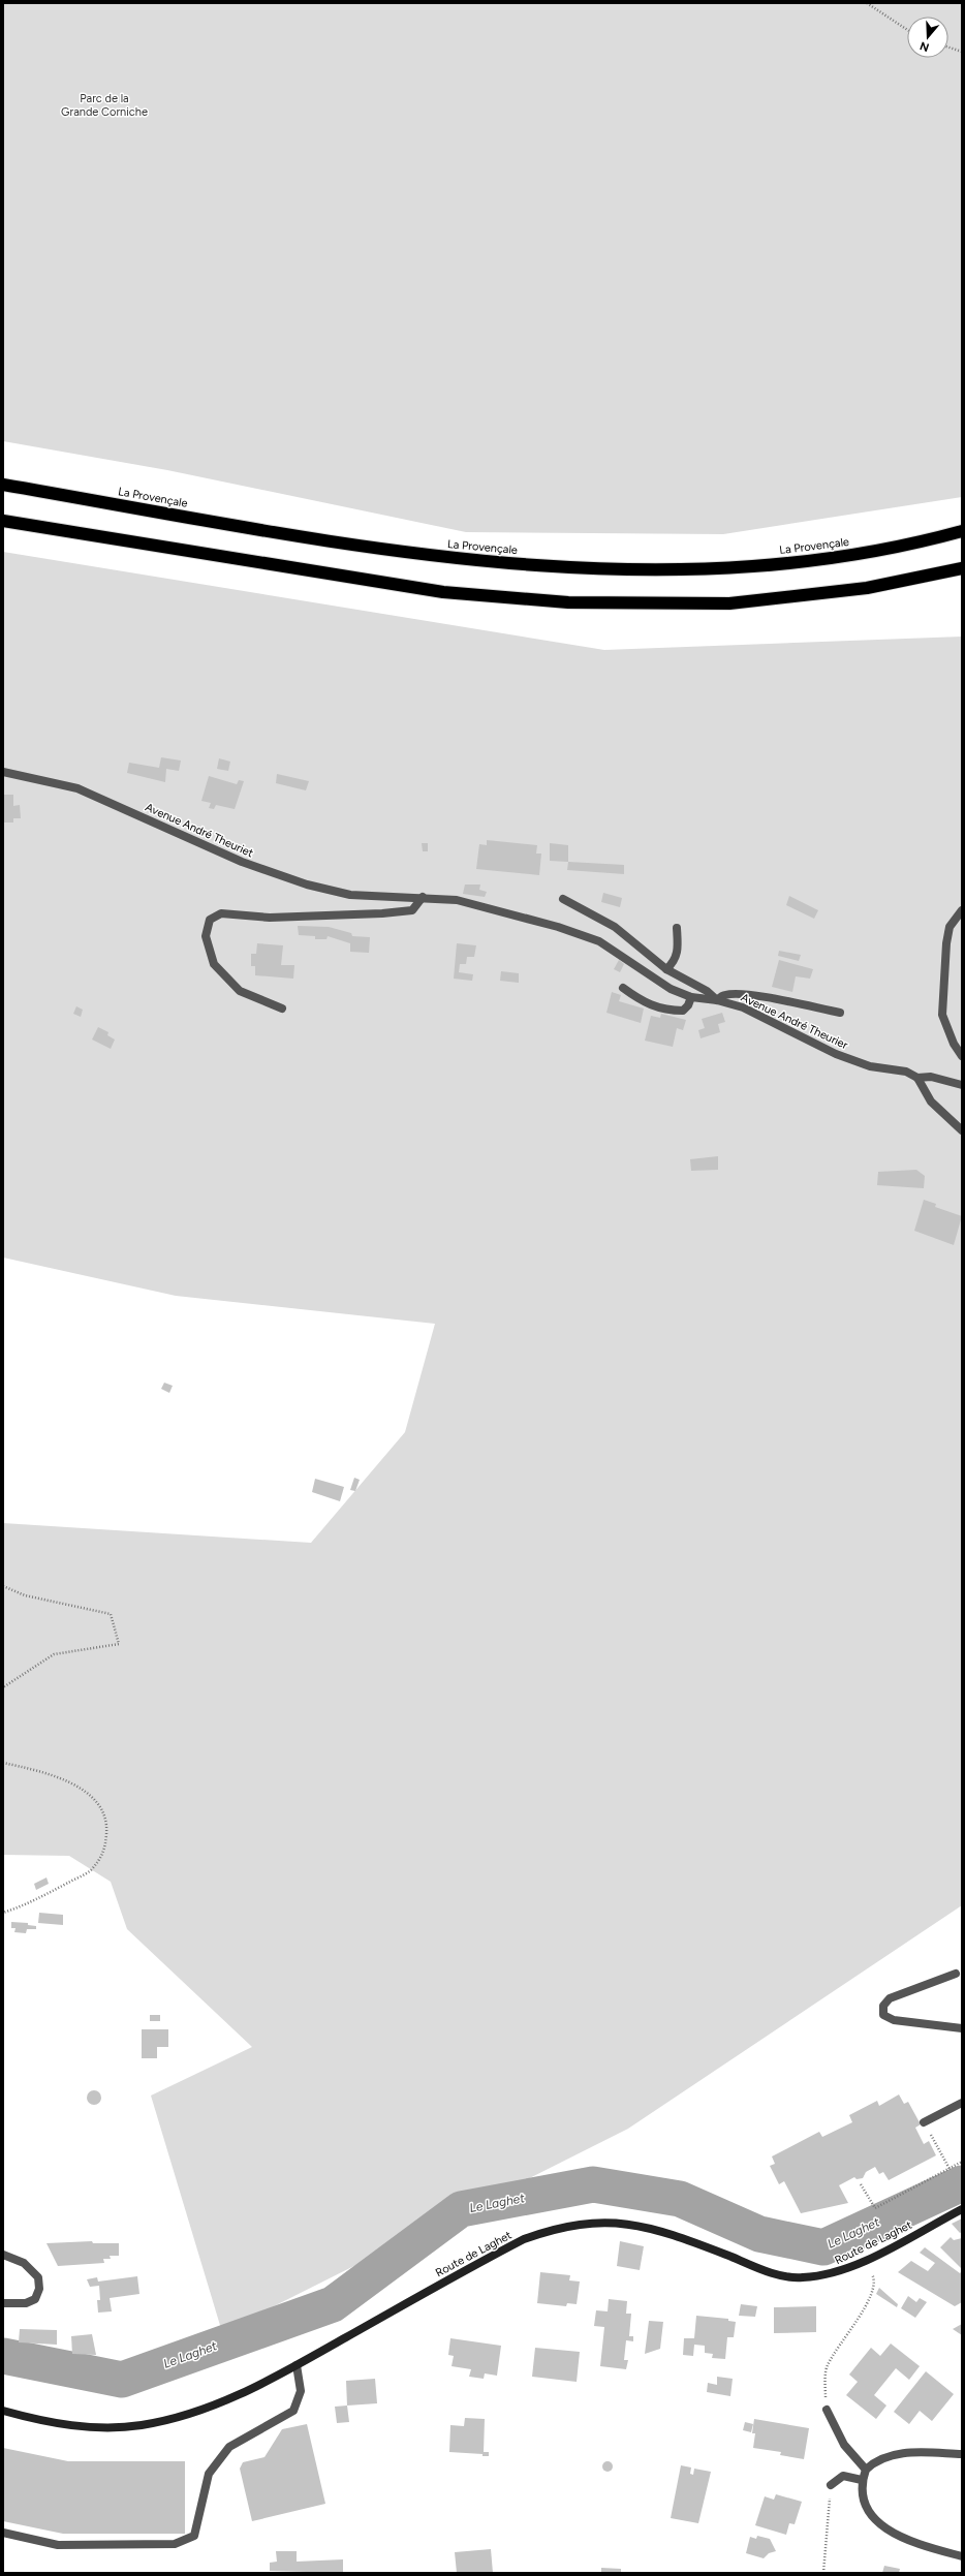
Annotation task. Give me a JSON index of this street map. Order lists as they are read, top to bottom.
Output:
{
  "streets": {
    "highway": ["La Provençale"],
    "main road": ["Route de Laghet"],
    "street": ["Avenue André Theuriet", "Avenue André Theurier"]
  },
  "crossings": [
    ["Avenue André Theuriet", "Avenue André Theurier"]
  ],
  "water": ["Le Laghet"],
  "parks": ["Parc de la Grande Corniche"],
  "north": "bottom"
}
